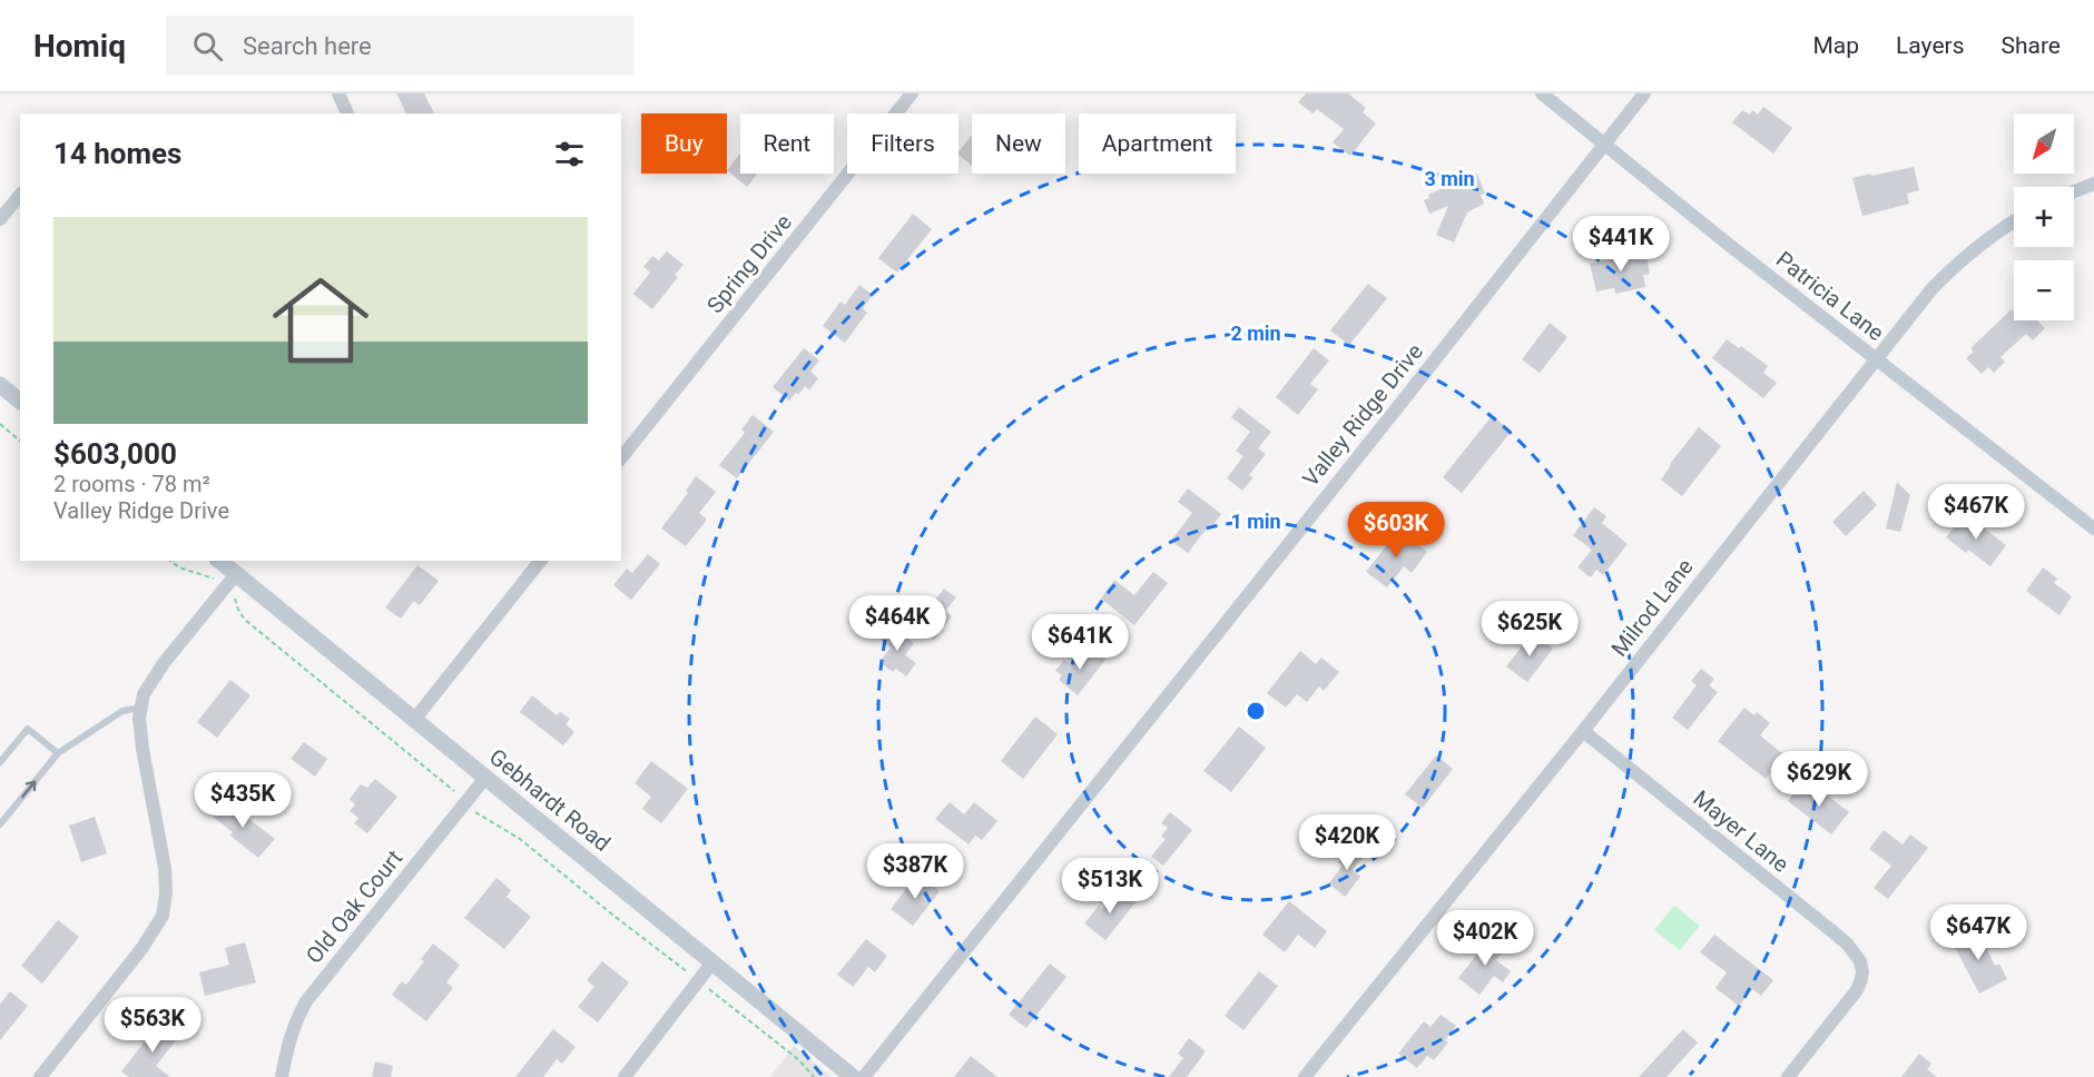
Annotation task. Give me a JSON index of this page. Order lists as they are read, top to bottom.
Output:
{
  "streets": {
    "street": [
      "Spring Drive",
      "Patricia Lane",
      "Valley Ridge Drive",
      "Milrod Lane",
      "Gebhardt Road",
      "Mayer Lane",
      "Old Oak Court"
    ]
  },
  "crossings": [
    ["Patricia Lane", "Valley Ridge Drive"],
    ["Patricia Lane", "Milrod Lane"],
    ["Milrod Lane", "Mayer Lane"],
    ["Gebhardt Road", "Old Oak Court"]
  ],
  "north": "bottom left",
  "page": {
    "header": "Homiq",
    "search": "Search here",
    "nav": ["Map", "Layers", "Share"],
    "map_buttons": ["+", "−"],
    "chip": [
      "Buy",
      "Rent",
      "Filters",
      "New",
      "Apartment"
    ],
    "heading": "14 homes",
    "list": [
      {
        "name": "$603,000",
        "note": "2 rooms · 78 m² · Valley Ridge Drive"
      }
    ],
    "price": [
      "$441K",
      "$467K",
      "$603K",
      "$464K",
      "$625K",
      "$641K",
      "$629K",
      "$435K",
      "$420K",
      "$387K",
      "$513K",
      "$647K",
      "$402K",
      "$563K"
    ]
  },
  "rings": ["3 min", "2 min", "1 min"]
}
